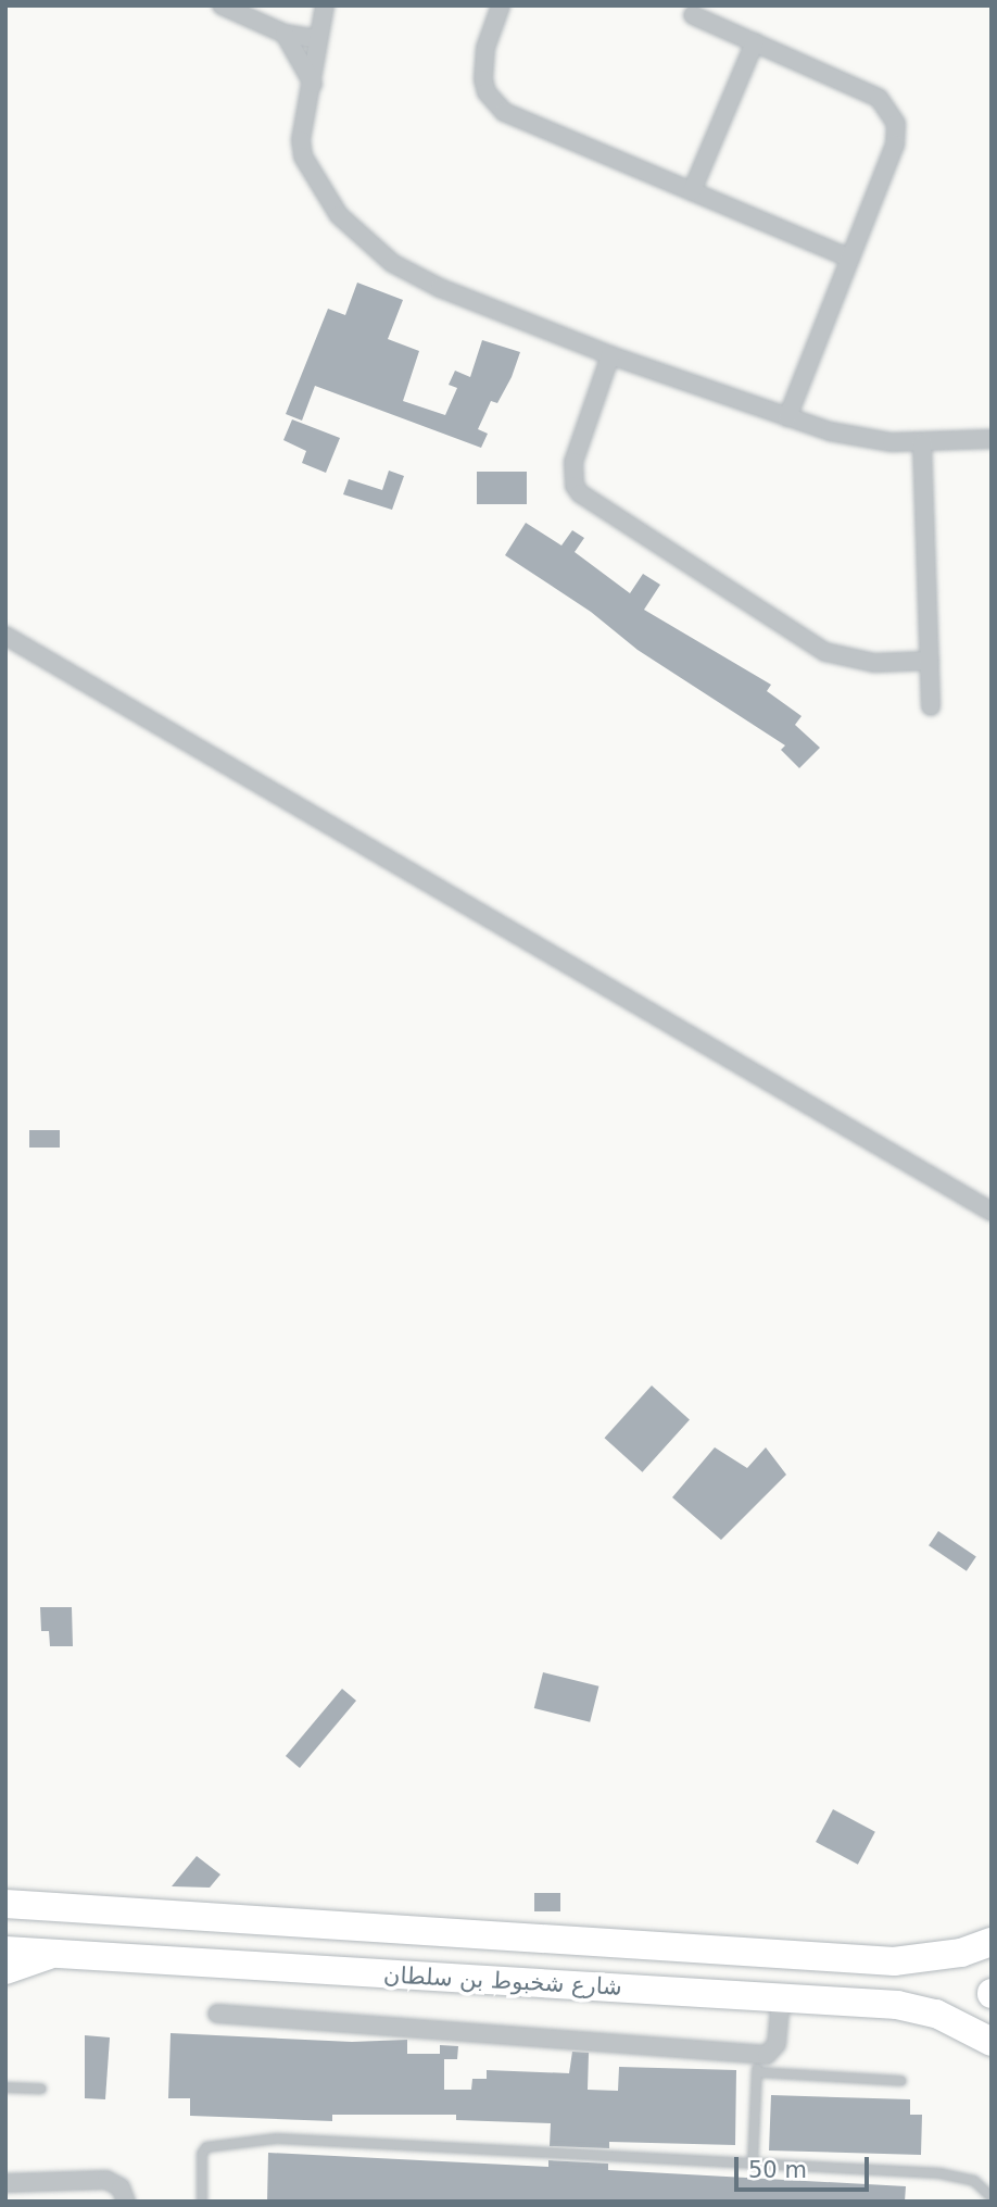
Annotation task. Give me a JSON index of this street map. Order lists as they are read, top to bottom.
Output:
{
  "streets": {
    "main road": ["شارع شخبوط بن سلطان"]
  },
  "scale_bar": "50 m"
}
